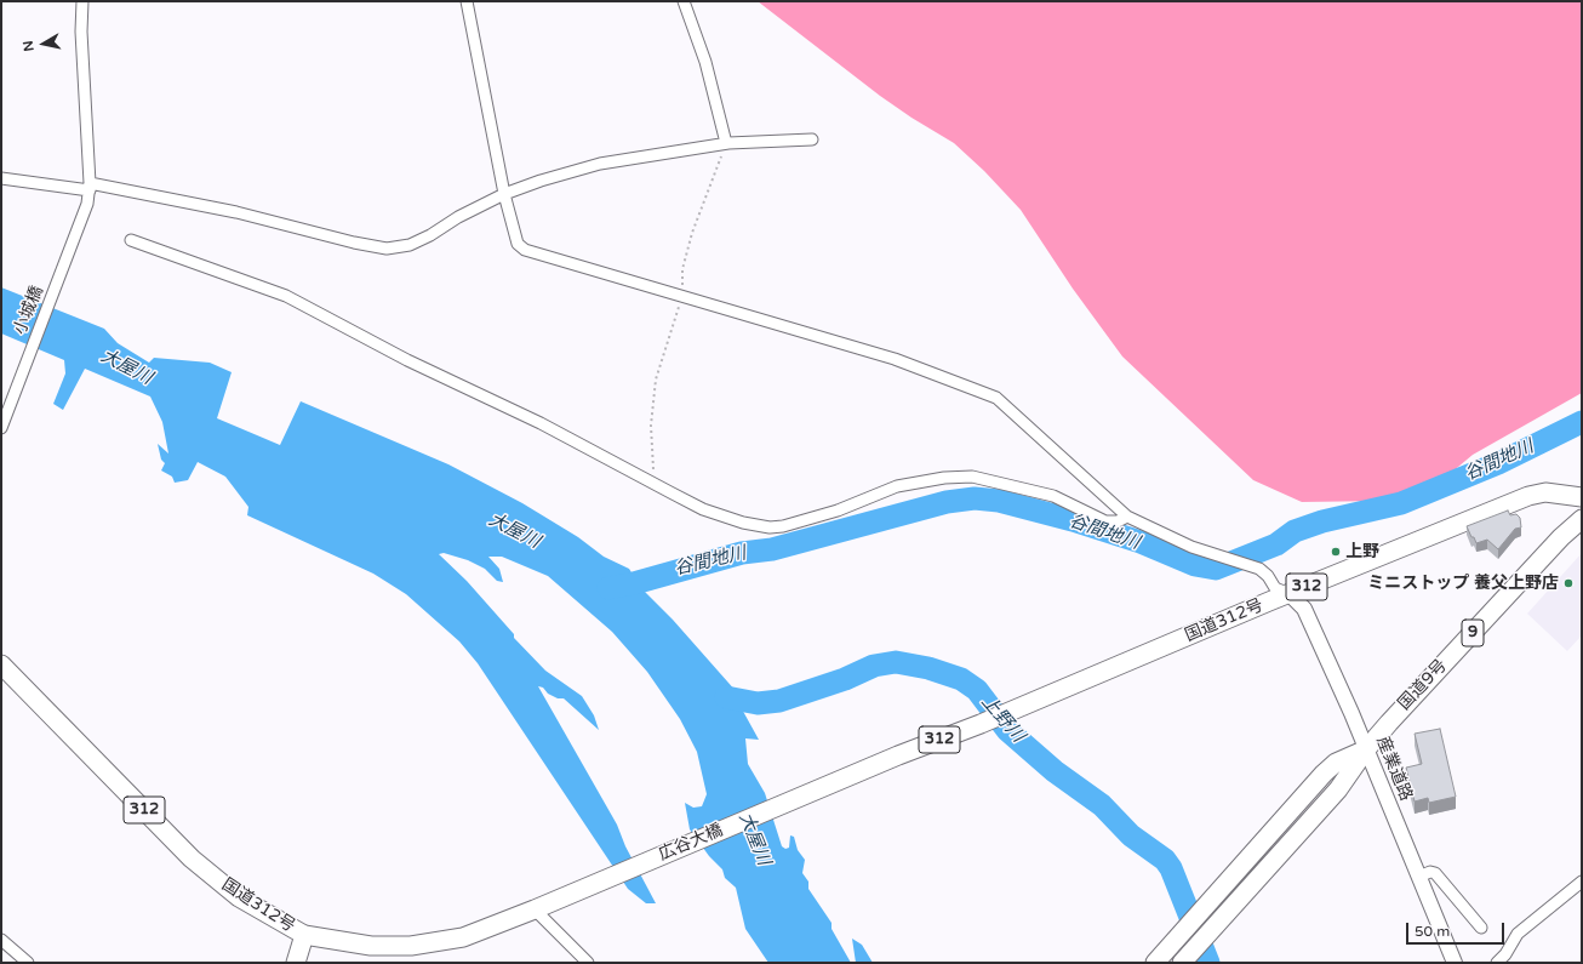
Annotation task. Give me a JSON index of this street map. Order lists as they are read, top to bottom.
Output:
{
  "streets": {
    "main road": [
      "312",
      "国道312号",
      "9",
      "国道9号",
      "広谷大橋"
    ],
    "street": ["小城橋", "産業道路"]
  },
  "crossings": [
    ["国道312号", "産業道路"],
    ["国道312号", "広谷大橋"],
    ["国道9号", "産業道路"]
  ],
  "water": ["大屋川", "谷間地川", "上野川"],
  "places": ["上野", "ミニストップ 養父上野店"],
  "scale_bar": "50 m",
  "north": "left"
}
